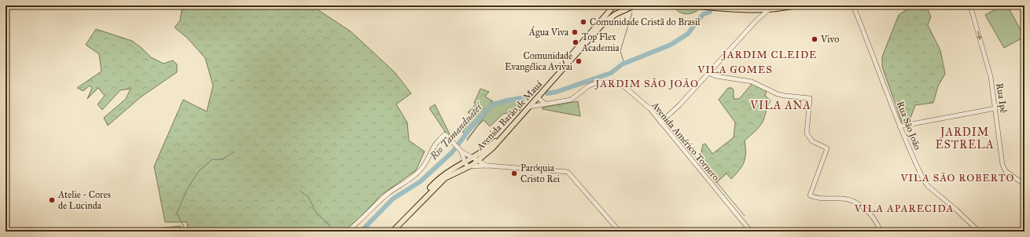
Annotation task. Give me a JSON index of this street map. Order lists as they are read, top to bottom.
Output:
{
  "streets": {
    "main road": ["Avenida Barão de Mauá"],
    "street": ["Rua Ipê", "Rua São João", "Avenida Américo Tornero"]
  },
  "crossings": [
    ["Avenida Barão de Mauá", "Avenida Américo Tornero"]
  ],
  "one_way": ["Rua Ipê"],
  "districts": [
    "JARDIM CLEIDE",
    "VILA GOMES",
    "JARDIM SÃO JOÃO",
    "VILA ANA",
    "JARDIM ESTRELA",
    "VILA SÃO ROBERTO",
    "VILA APARECIDA"
  ],
  "water": ["Rio Tamanduateí"],
  "places": [
    "Comunidade Cristã do Brasil",
    "Água Viva",
    "Vivo",
    "Top Flex Academia",
    "Comunidade Evangélica Avivai",
    "Paróquia Cristo Rei",
    "Atelie - Cores de Lucinda"
  ]
}
